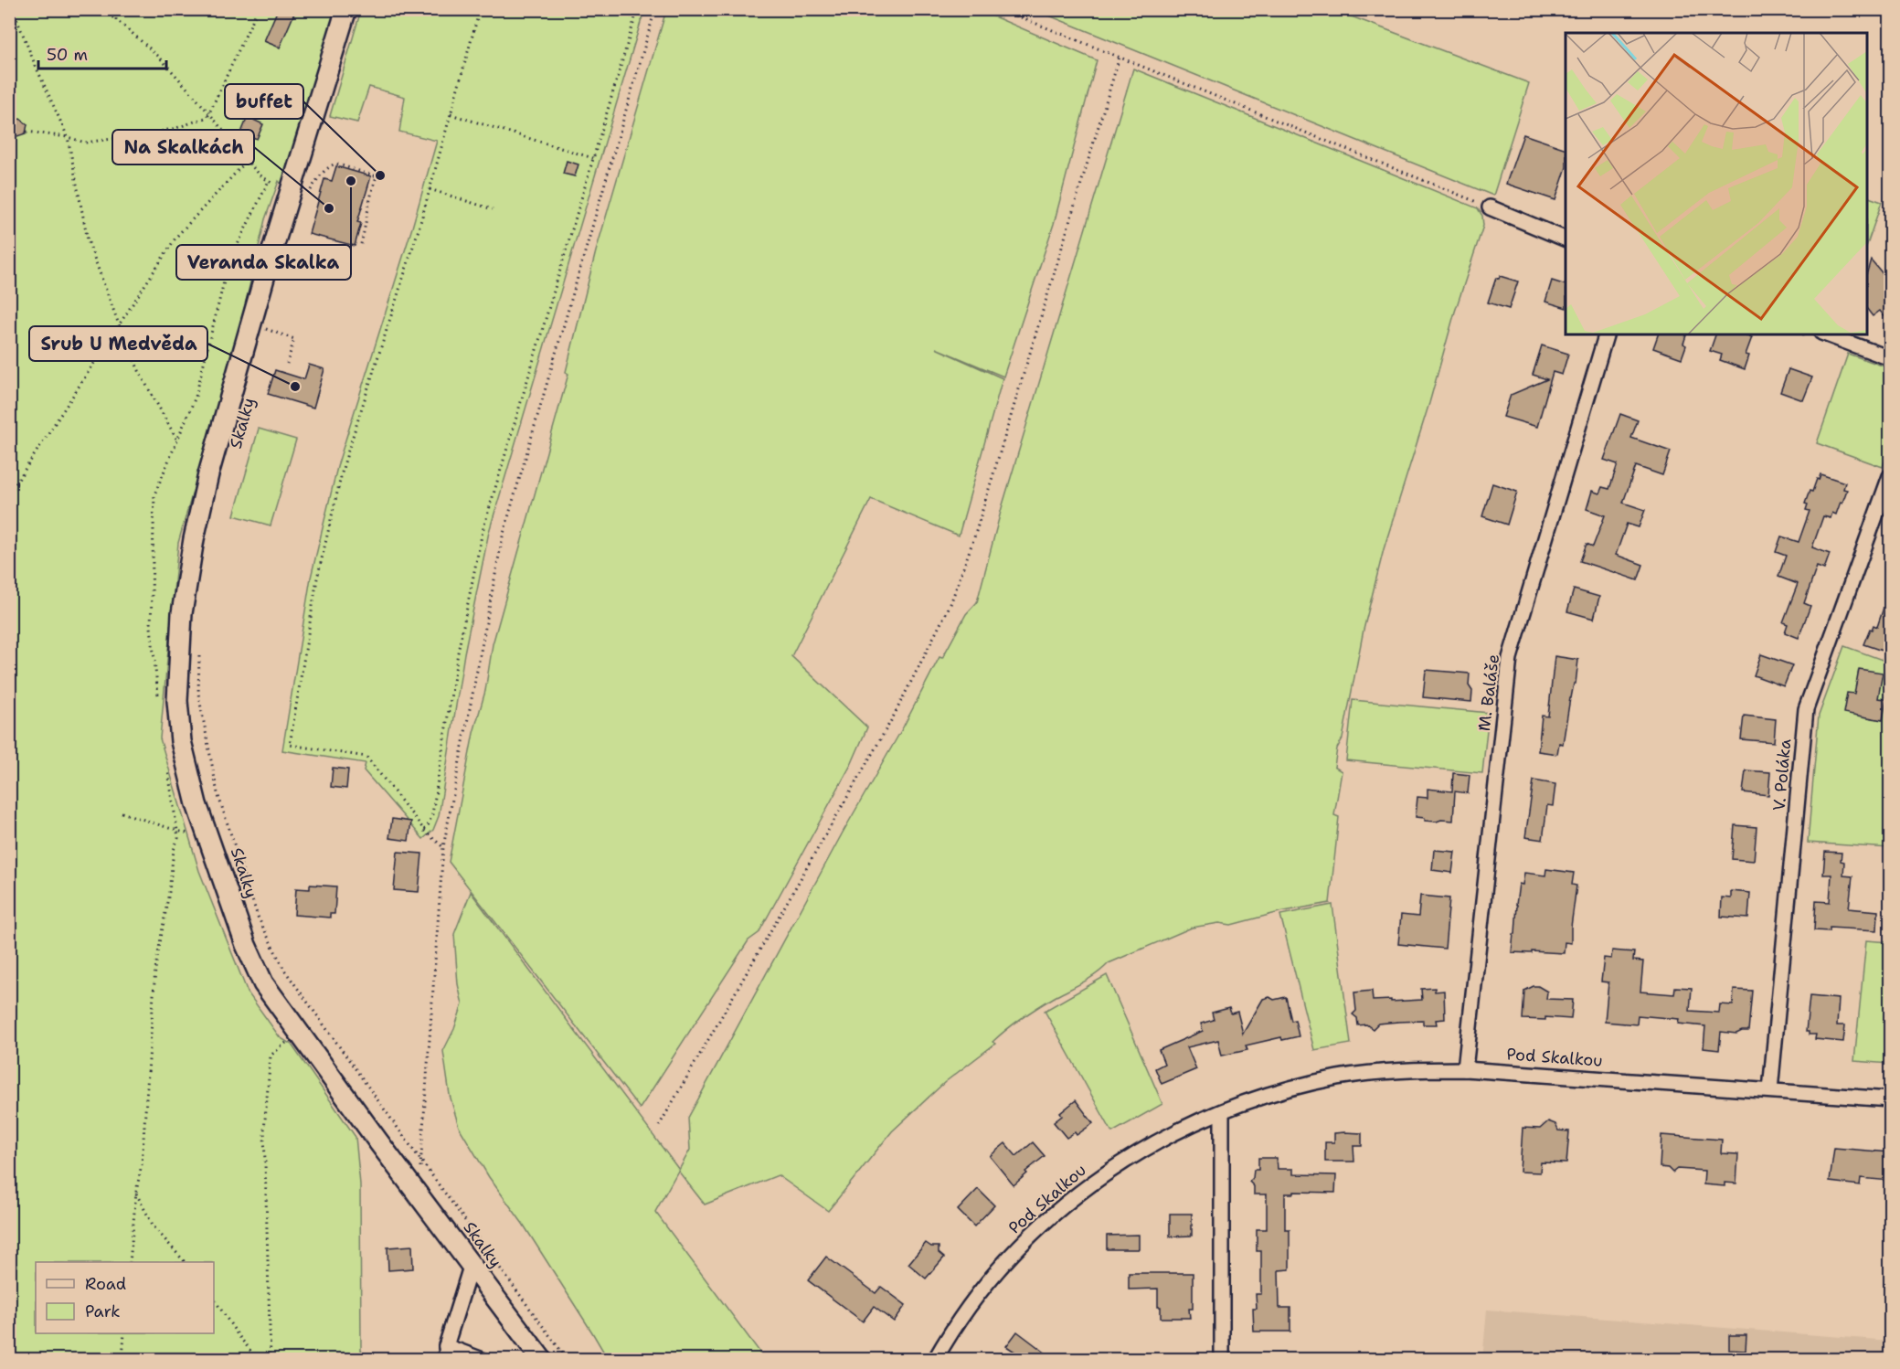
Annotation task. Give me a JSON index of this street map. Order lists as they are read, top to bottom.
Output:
{
  "streets": {
    "street": [
      "Skalky",
      "M. Baláše",
      "V. Poláka",
      "Pod Skalkou"
    ]
  },
  "crossings": [
    ["M. Baláše", "Pod Skalkou"],
    ["V. Poláka", "Pod Skalkou"]
  ],
  "places": [
    "buffet",
    "Veranda Skalka",
    "Na Skalkách",
    "Srub U Medvěda"
  ],
  "legend": ["Road", "Park"],
  "scale_bar": "50 m"
}
